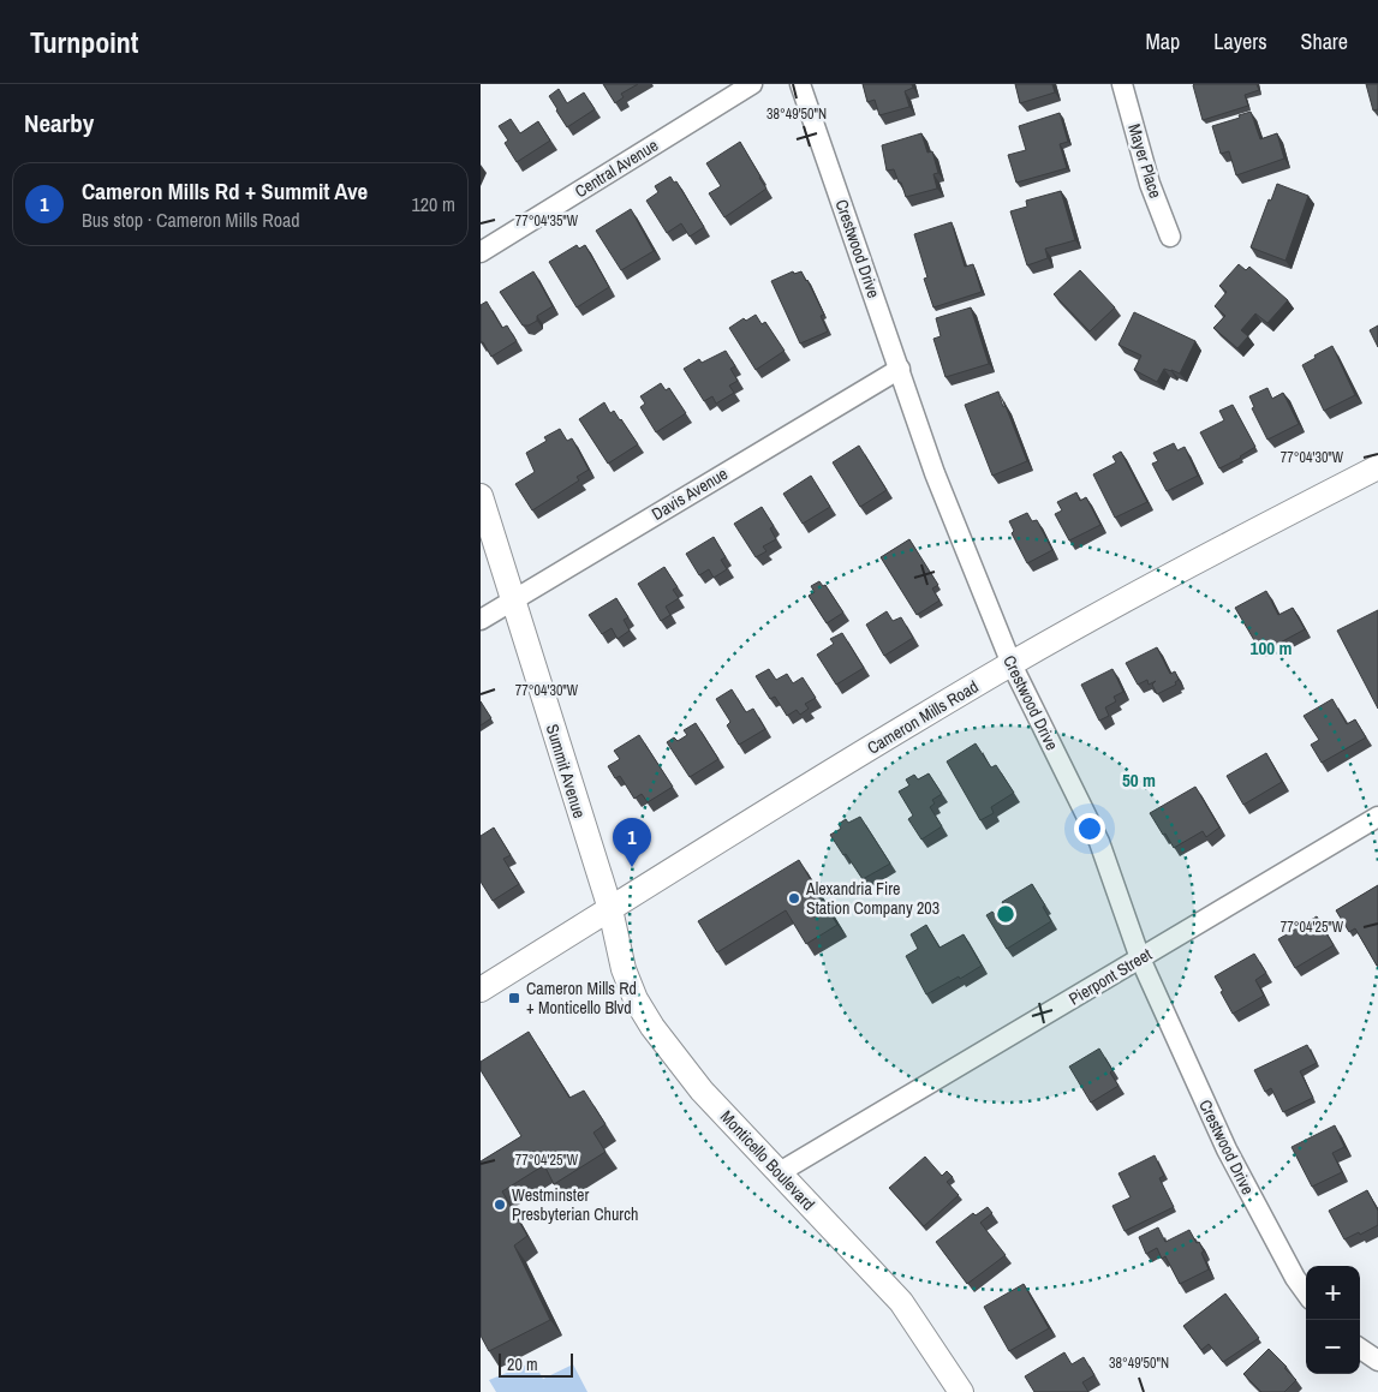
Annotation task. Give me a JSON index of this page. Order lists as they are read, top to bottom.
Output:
{
  "streets": {
    "street": [
      "Mayer Place",
      "Central Avenue",
      "Crestwood Drive",
      "Davis Avenue",
      "Cameron Mills Road",
      "Summit Avenue",
      "Pierpont Street",
      "Monticello Boulevard"
    ]
  },
  "crossings": [
    ["Crestwood Drive", "Davis Avenue"],
    ["Crestwood Drive", "Cameron Mills Road"],
    ["Crestwood Drive", "Pierpont Street"],
    ["Davis Avenue", "Summit Avenue"],
    ["Cameron Mills Road", "Summit Avenue"],
    ["Cameron Mills Road", "Monticello Boulevard"],
    ["Summit Avenue", "Monticello Boulevard"],
    ["Pierpont Street", "Monticello Boulevard"]
  ],
  "places": {
    "other": ["Alexandria Fire Station Company 203", "Westminster Presbyterian Church"],
    "transit": ["Cameron Mills Rd + Monticello Blvd"]
  },
  "scale_bar": "20 m",
  "page": {
    "header": "Turnpoint",
    "nav": ["Map", "Layers", "Share"],
    "heading": "Nearby",
    "list": [
      {
        "mark": "1",
        "name": "Cameron Mills Rd + Summit Ave",
        "note": "Bus stop · Cameron Mills Road",
        "value": "120 m"
      }
    ],
    "pins": "1",
    "map_buttons": ["+", "−"],
    "scale": "20 m"
  },
  "coordinates": [
    "38°49'50\"N",
    "77°04'35\"W",
    "77°04'30\"W",
    "77°04'25\"W"
  ],
  "rings": ["100 m", "50 m"]
}
